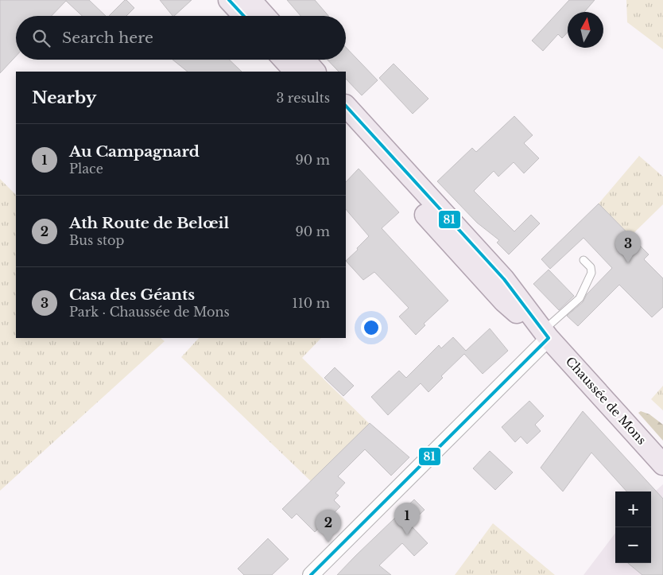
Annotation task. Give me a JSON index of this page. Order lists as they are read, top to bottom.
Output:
{
  "streets": {
    "main road": ["Chaussée de Mons"]
  },
  "lines": ["transit line 81"],
  "north": "top",
  "page": {
    "search": "Search here",
    "heading": ["Nearby", "3 results"],
    "list": [
      {
        "mark": "1",
        "name": "Au Campagnard",
        "note": "Place",
        "value": "90 m"
      },
      {
        "mark": "2",
        "name": "Ath Route de Belœil",
        "note": "Bus stop",
        "value": "90 m"
      },
      {
        "mark": "3",
        "name": "Casa des Géants",
        "note": "Park · Chaussée de Mons",
        "value": "110 m"
      }
    ],
    "pins": ["3", "1", "2"],
    "map_buttons": ["+", "−"]
  }
}
